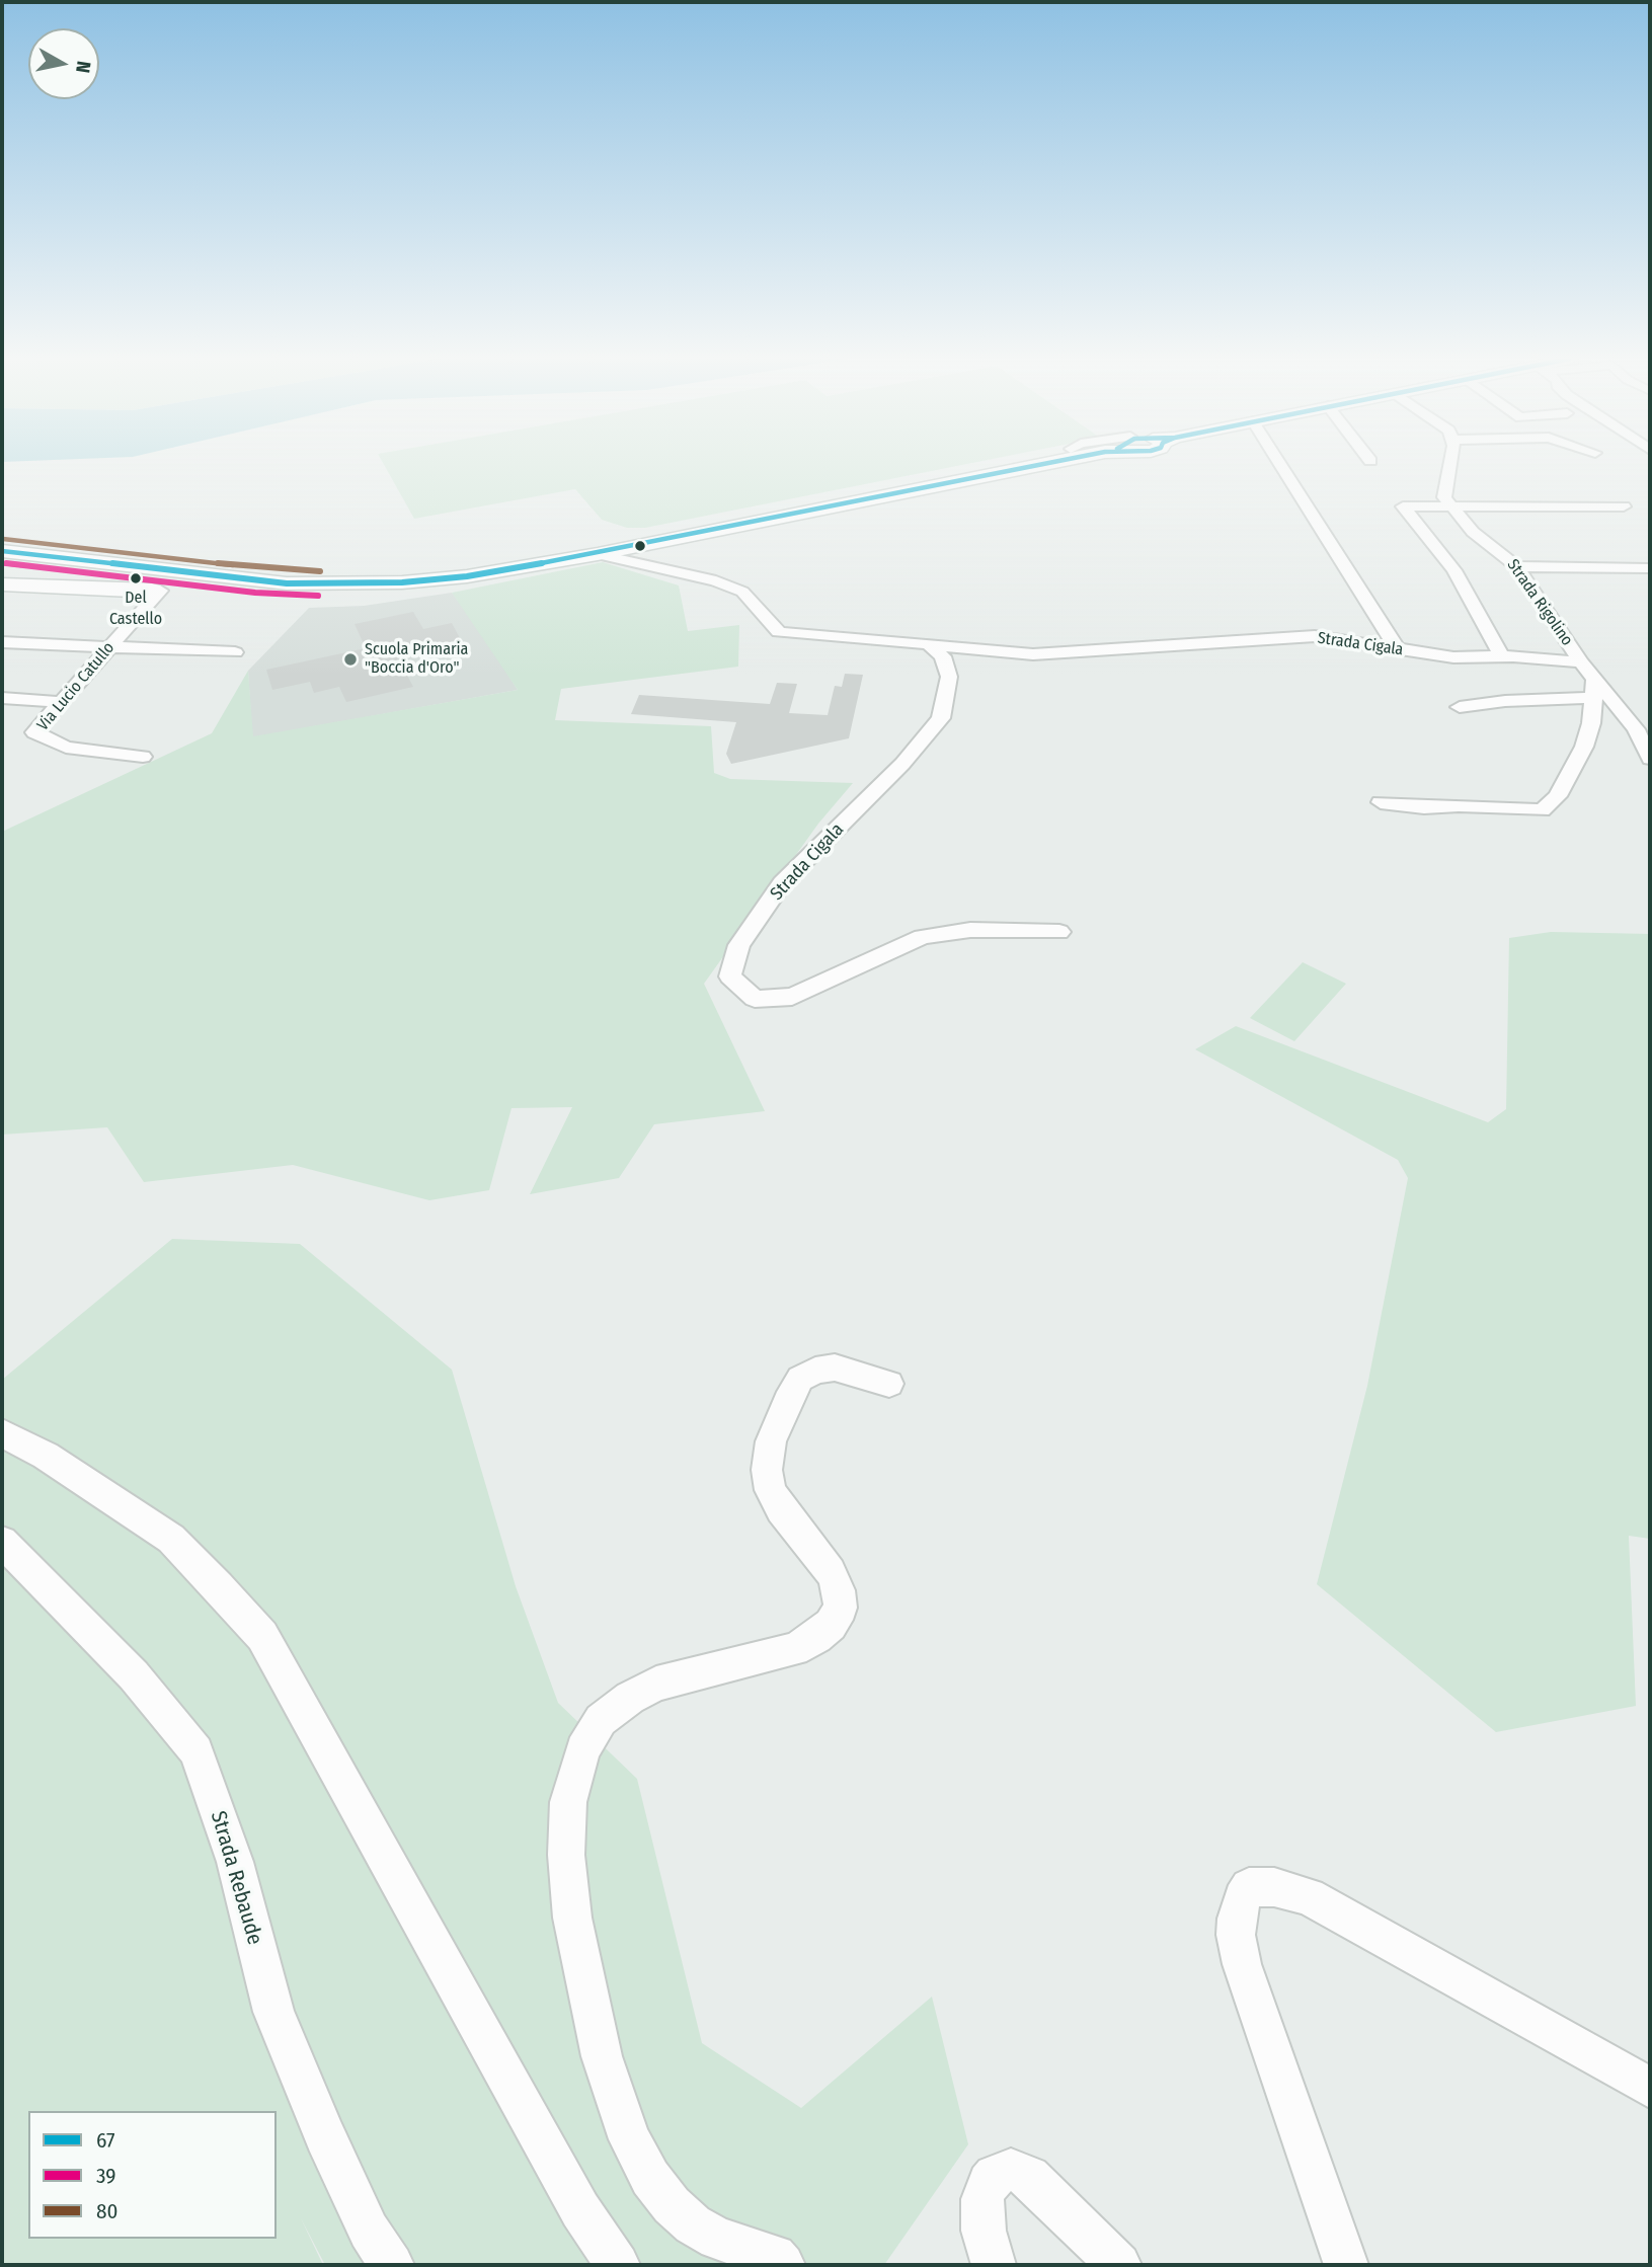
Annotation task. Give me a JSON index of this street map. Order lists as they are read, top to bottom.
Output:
{
  "streets": {
    "street": [
      "Strada Rigolino",
      "Strada Cigala",
      "Via Lucio Catullo",
      "Strada Rebaude"
    ]
  },
  "crossings": [
    ["Strada Rigolino", "Strada Cigala"]
  ],
  "places": ["Del Castello", "Scuola Primaria \"Boccia d'Oro\""],
  "lines": ["transit line 67", "transit line 80", "transit line 39"],
  "legend": ["67", "39", "80"],
  "north": "right"
}
